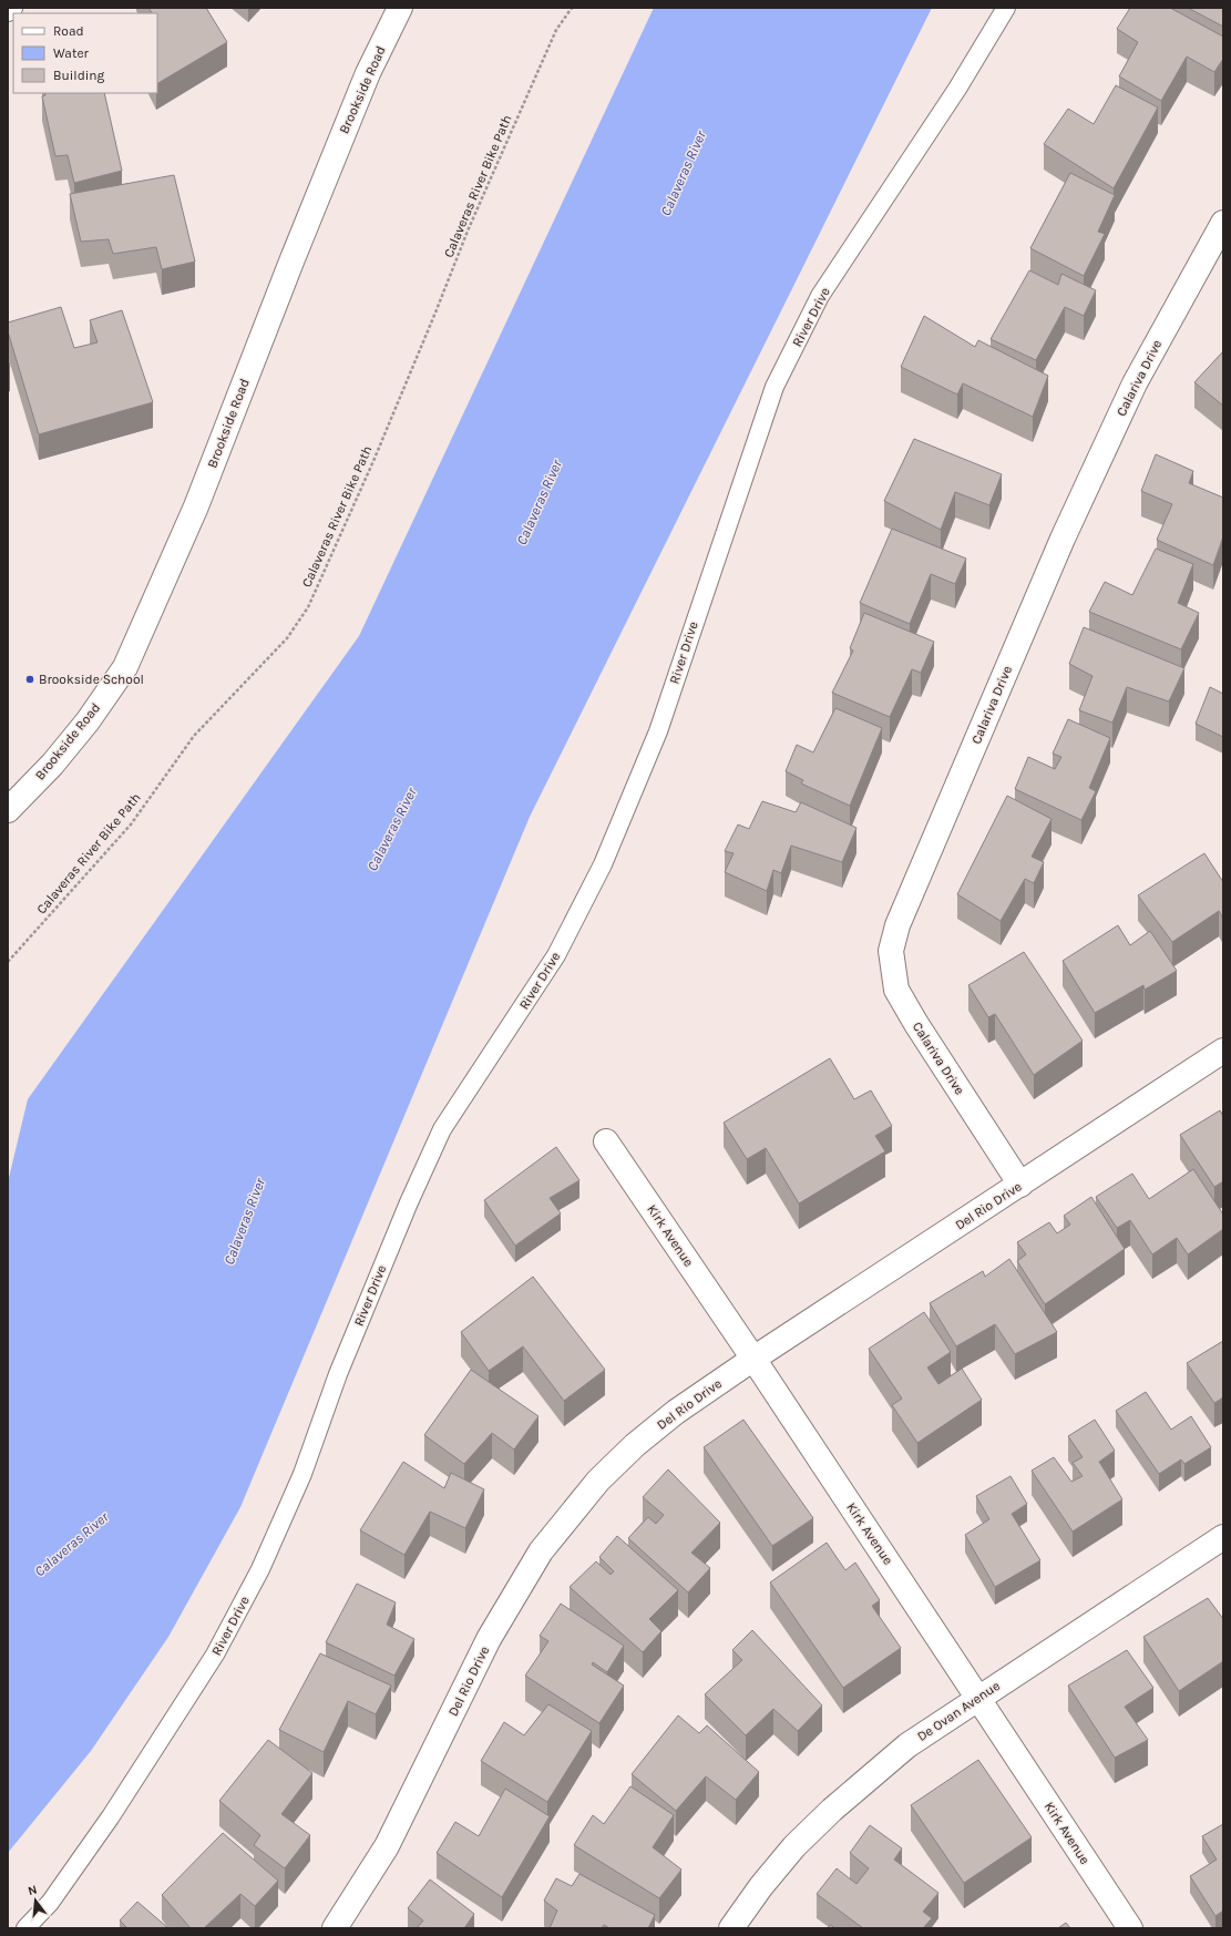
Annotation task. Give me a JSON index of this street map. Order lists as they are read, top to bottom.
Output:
{
  "streets": {
    "street": [
      "Brookside Road",
      "Calariva Drive",
      "Del Rio Drive",
      "Kirk Avenue",
      "De Ovan Avenue"
    ],
    "lane": ["River Drive"],
    "path": ["Calaveras River Bike Path"]
  },
  "crossings": [
    ["Calariva Drive", "Del Rio Drive"],
    ["Del Rio Drive", "Kirk Avenue"],
    ["Kirk Avenue", "De Ovan Avenue"]
  ],
  "water": ["Calaveras River"],
  "places": ["Brookside School"],
  "legend": ["Road", "Water", "Building"],
  "north": "top"
}
